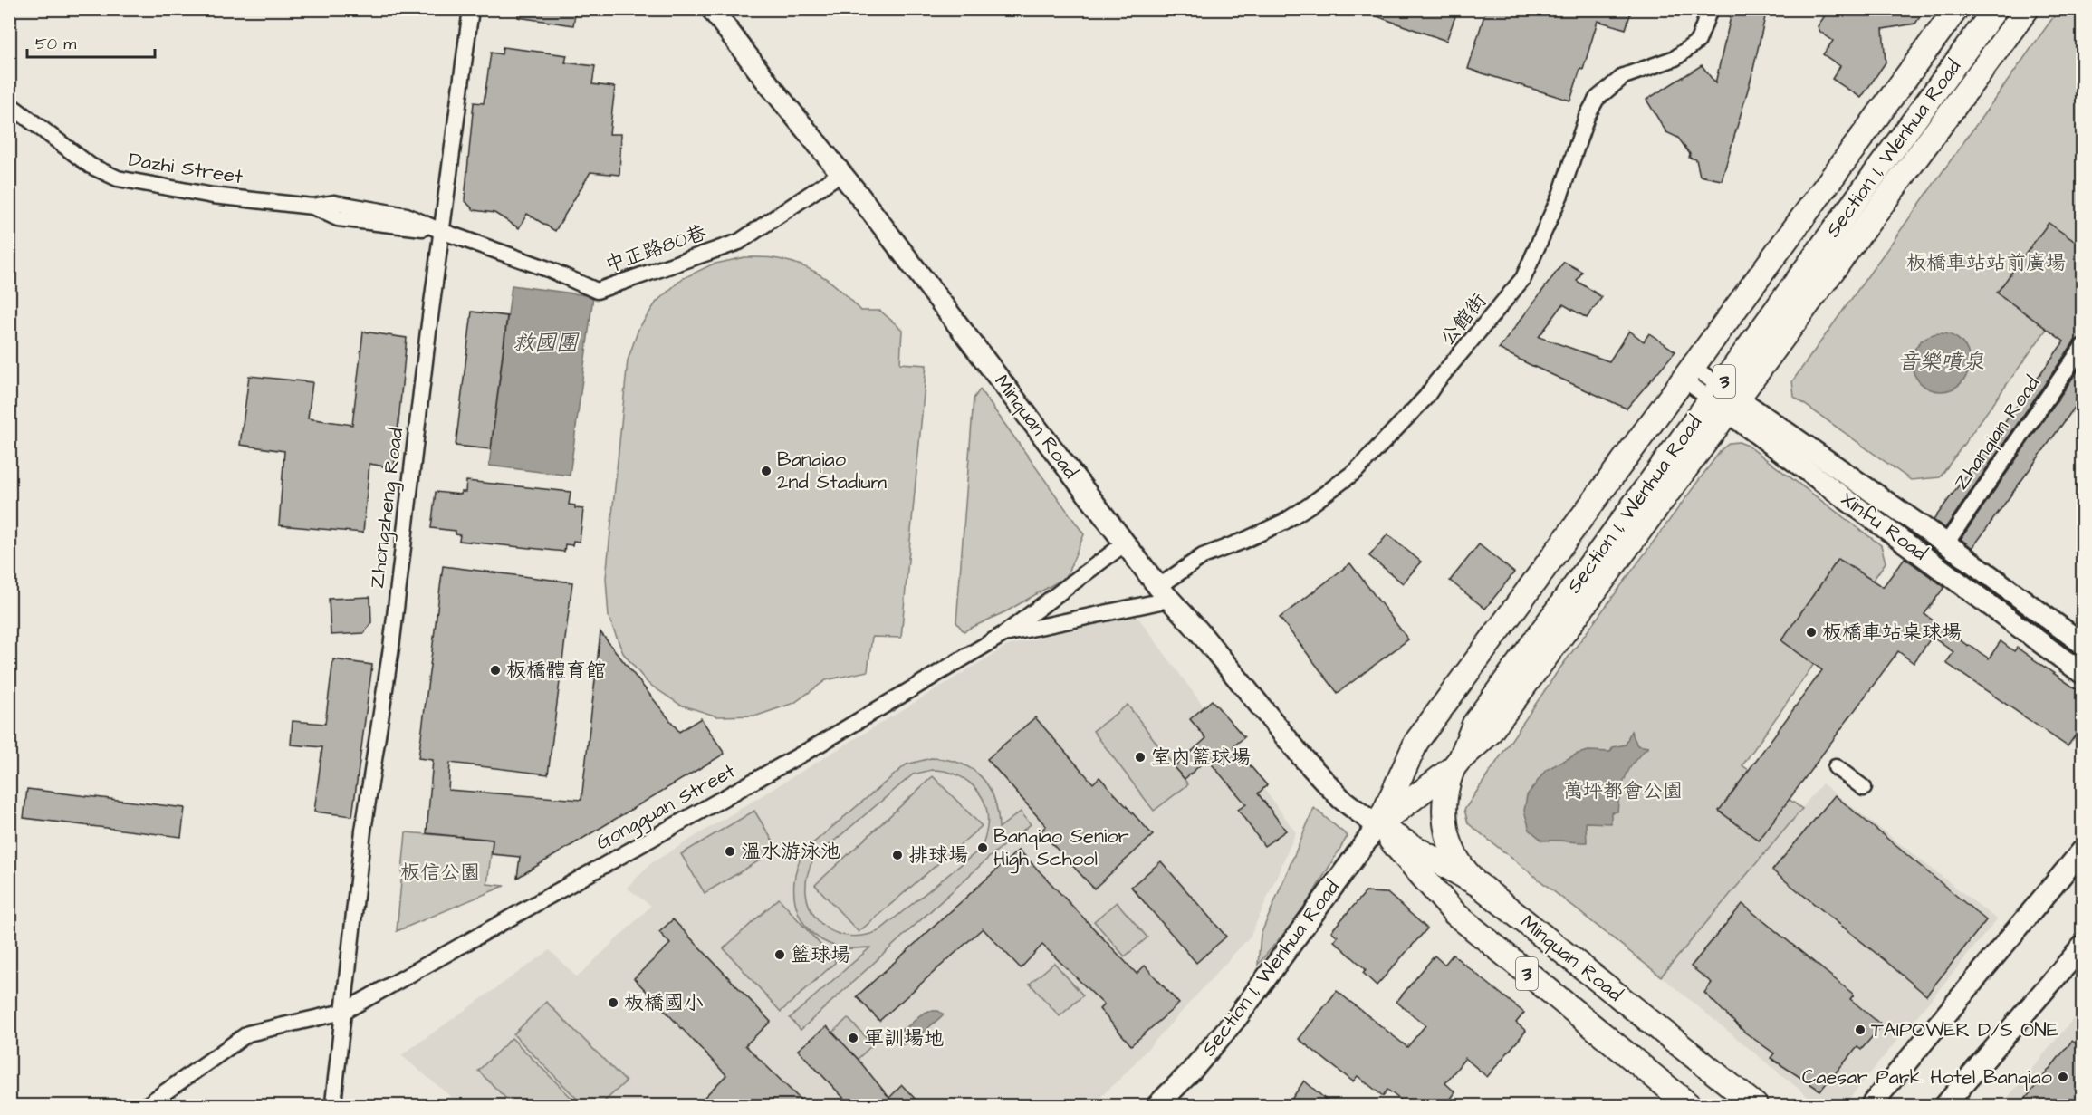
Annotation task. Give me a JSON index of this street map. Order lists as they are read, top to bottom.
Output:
{
  "streets": {
    "main road": [
      "Section 1, Wenhua Road",
      "3",
      "Minquan Road",
      "Xinfu Road"
    ],
    "street": [
      "Dazhi Street",
      "中正路80巷",
      "公館街",
      "Zhanqian Road",
      "Zhongzheng Road",
      "Gongguan Street"
    ]
  },
  "crossings": [
    ["Section 1, Wenhua Road", "3"],
    ["Section 1, Wenhua Road", "Minquan Road"],
    ["Section 1, Wenhua Road", "Xinfu Road"],
    ["Dazhi Street", "中正路80巷"],
    ["Dazhi Street", "Zhongzheng Road"],
    ["中正路80巷", "Minquan Road"],
    ["中正路80巷", "Zhongzheng Road"],
    ["公館街", "Minquan Road"],
    ["3", "Xinfu Road"],
    ["Zhanqian Road", "Xinfu Road"],
    ["Zhongzheng Road", "Gongguan Street"]
  ],
  "water": ["救國團", "音樂噴泉"],
  "parks": ["板橋車站站前廣場", "萬坪都會公園", "板信公園"],
  "places": [
    "Banqiao 2nd Stadium",
    "板橋車站桌球場",
    "板橋體育館",
    "室內籃球場",
    "Banqiao Senior High School",
    "溫水游泳池",
    "排球場",
    "籃球場",
    "板橋國小",
    "TAIPOWER D/S ONE",
    "軍訓場地",
    "Caesar Park Hotel Banqiao"
  ],
  "scale_bar": "50 m"
}
